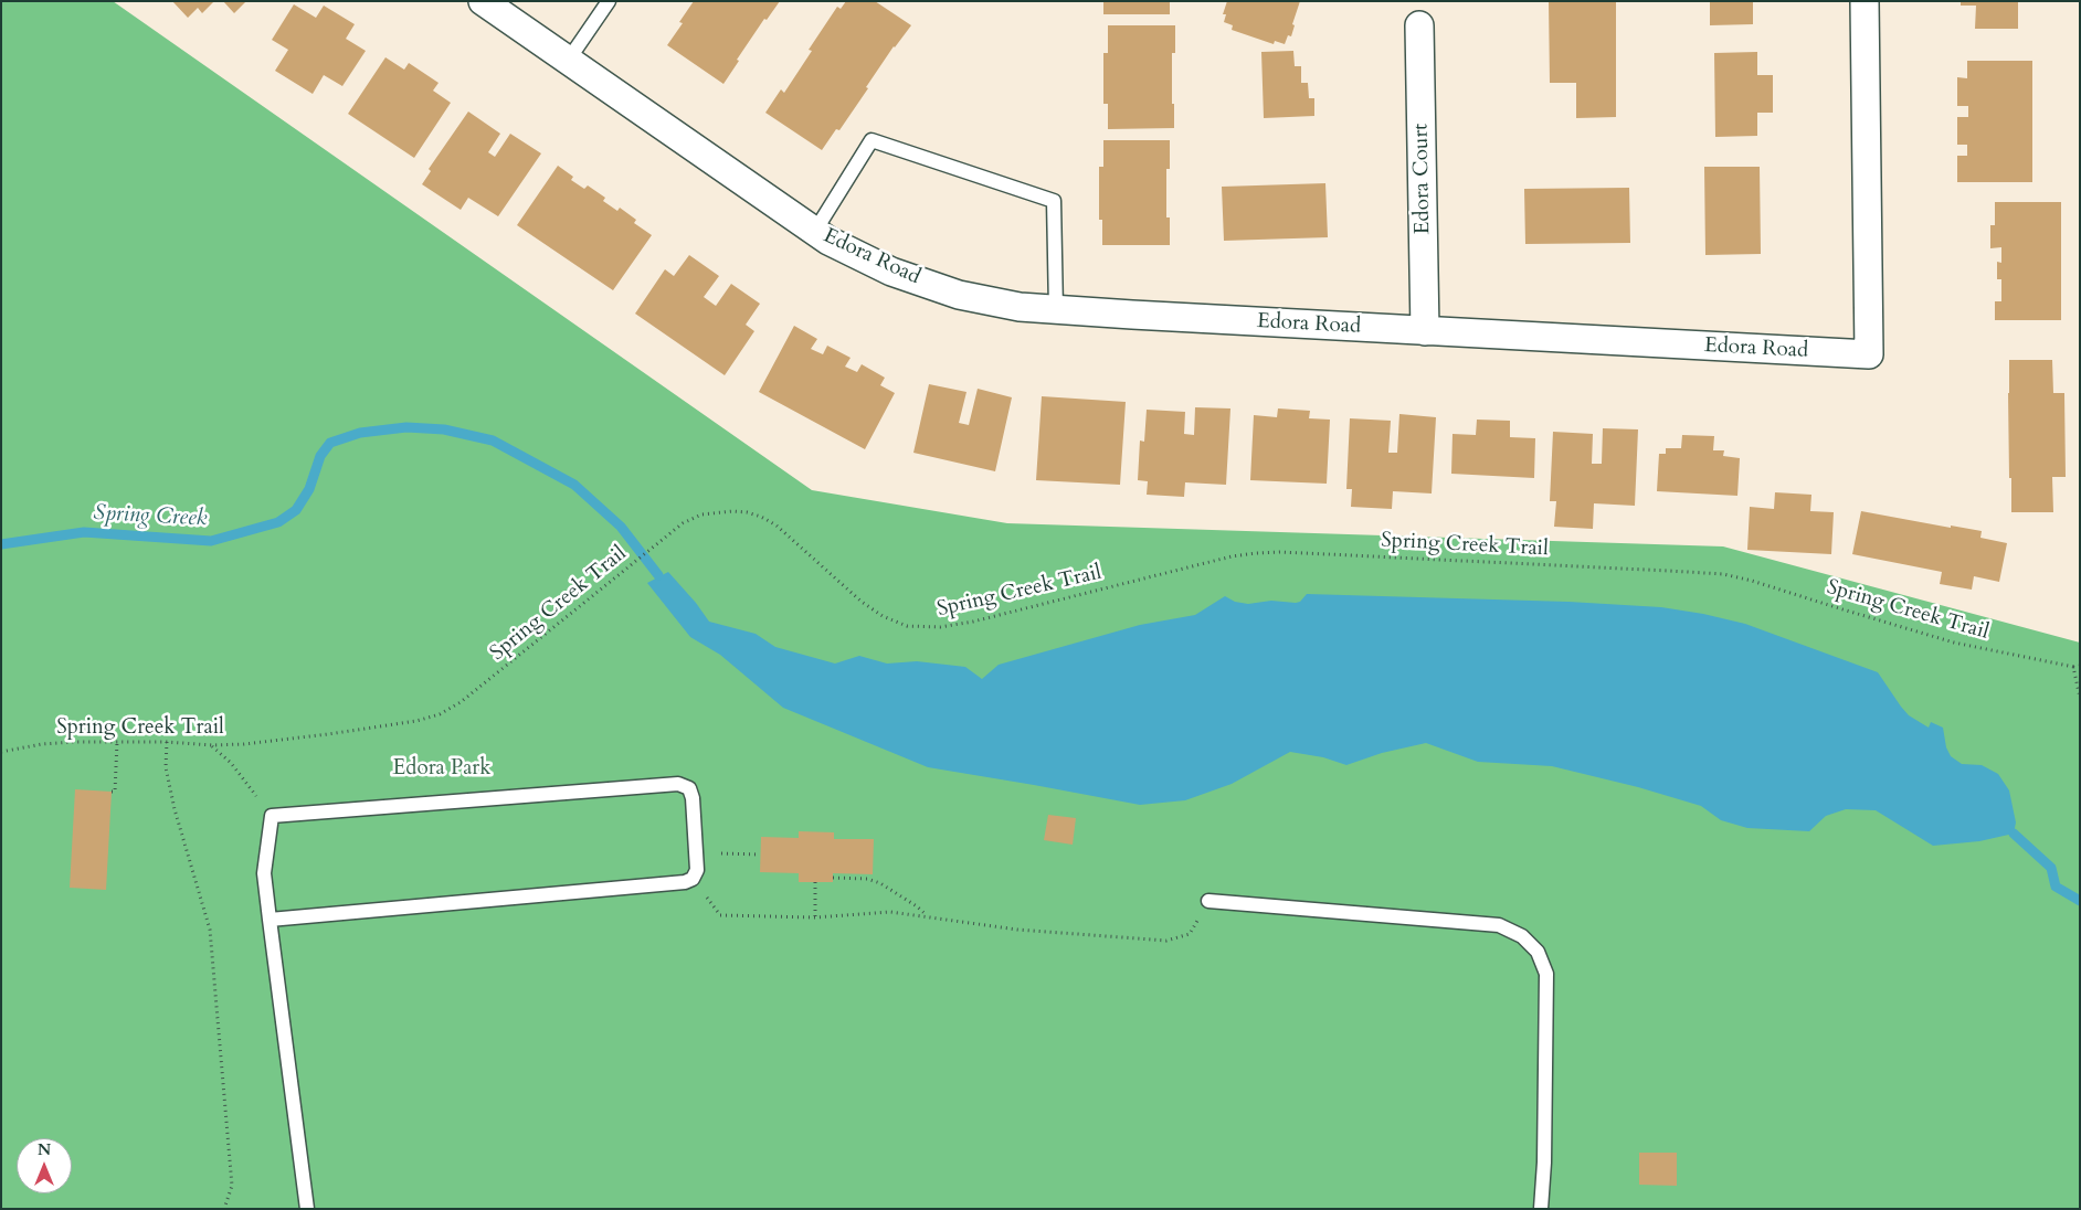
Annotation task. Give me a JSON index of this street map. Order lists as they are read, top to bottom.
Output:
{
  "streets": {
    "street": ["Edora Court", "Edora Road"],
    "path": ["Spring Creek Trail"]
  },
  "crossings": [
    ["Edora Court", "Edora Road"]
  ],
  "water": ["Spring Creek"],
  "parks": ["Edora Park"],
  "north": "top"
}
